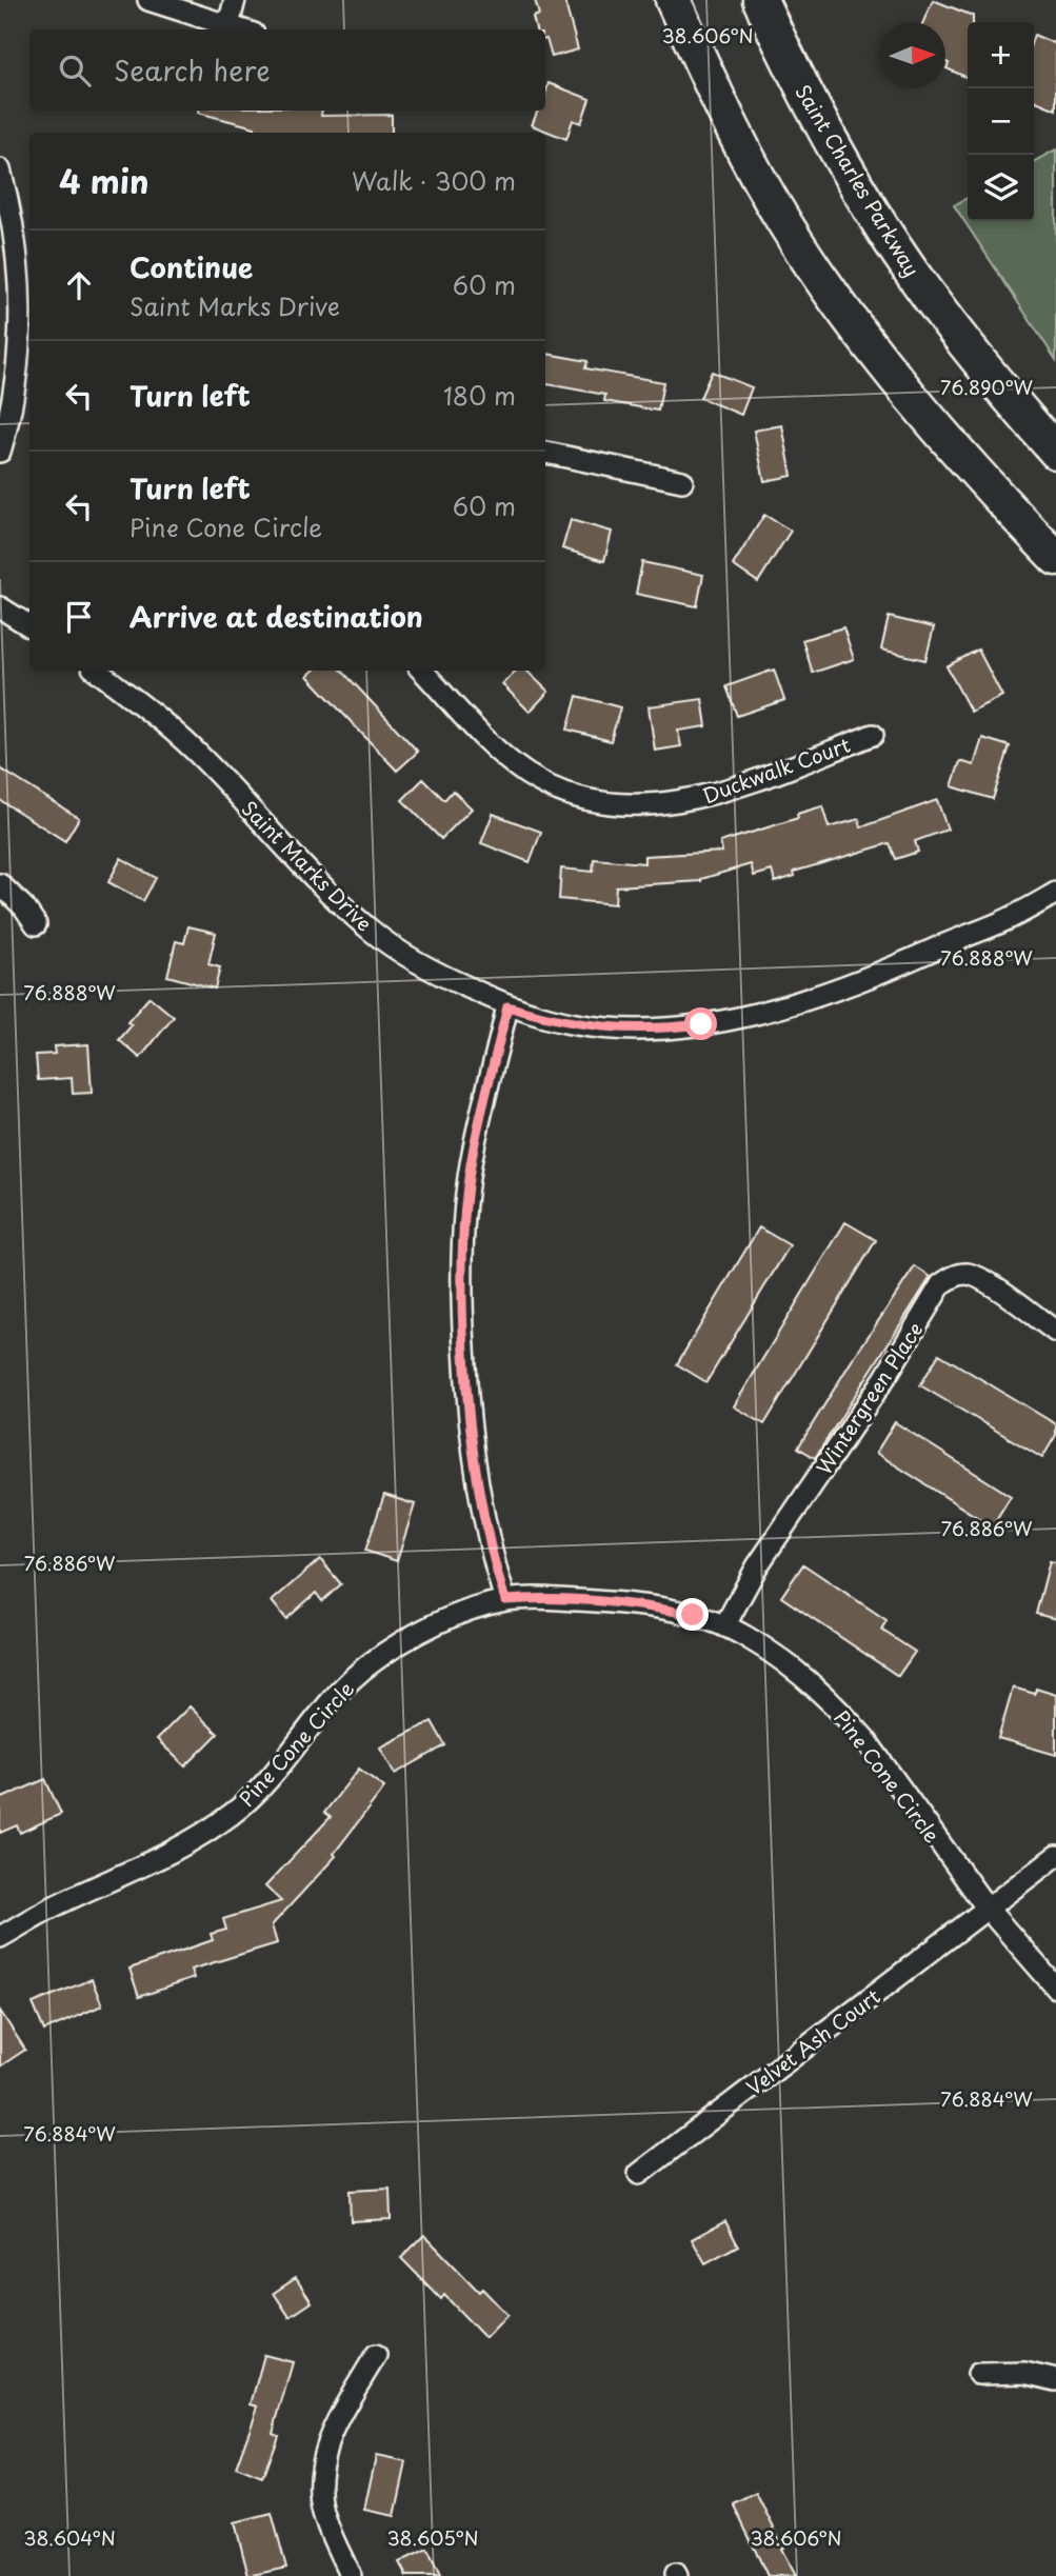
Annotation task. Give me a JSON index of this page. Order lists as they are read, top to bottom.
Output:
{
  "streets": {
    "main road": ["Saint Charles Parkway"],
    "street": [
      "Duckwalk Court",
      "Saint Marks Drive",
      "Wintergreen Place",
      "Pine Cone Circle",
      "Velvet Ash Court"
    ]
  },
  "crossings": [
    ["Wintergreen Place", "Pine Cone Circle"],
    ["Pine Cone Circle", "Velvet Ash Court"]
  ],
  "north": "right",
  "page": {
    "map_buttons": ["+", "−"],
    "search": "Search here",
    "heading": ["4 min", "Walk · 300 m"],
    "list": [
      ["Continue", "Saint Marks Drive", "60 m"],
      ["Turn left", "180 m"],
      ["Turn left", "Pine Cone Circle", "60 m"],
      "Arrive at destination"
    ]
  },
  "coordinates": [
    "38.606°N",
    "76.890°W",
    "76.888°W",
    "76.886°W",
    "76.884°W",
    "38.604°N",
    "38.605°N"
  ]
}
